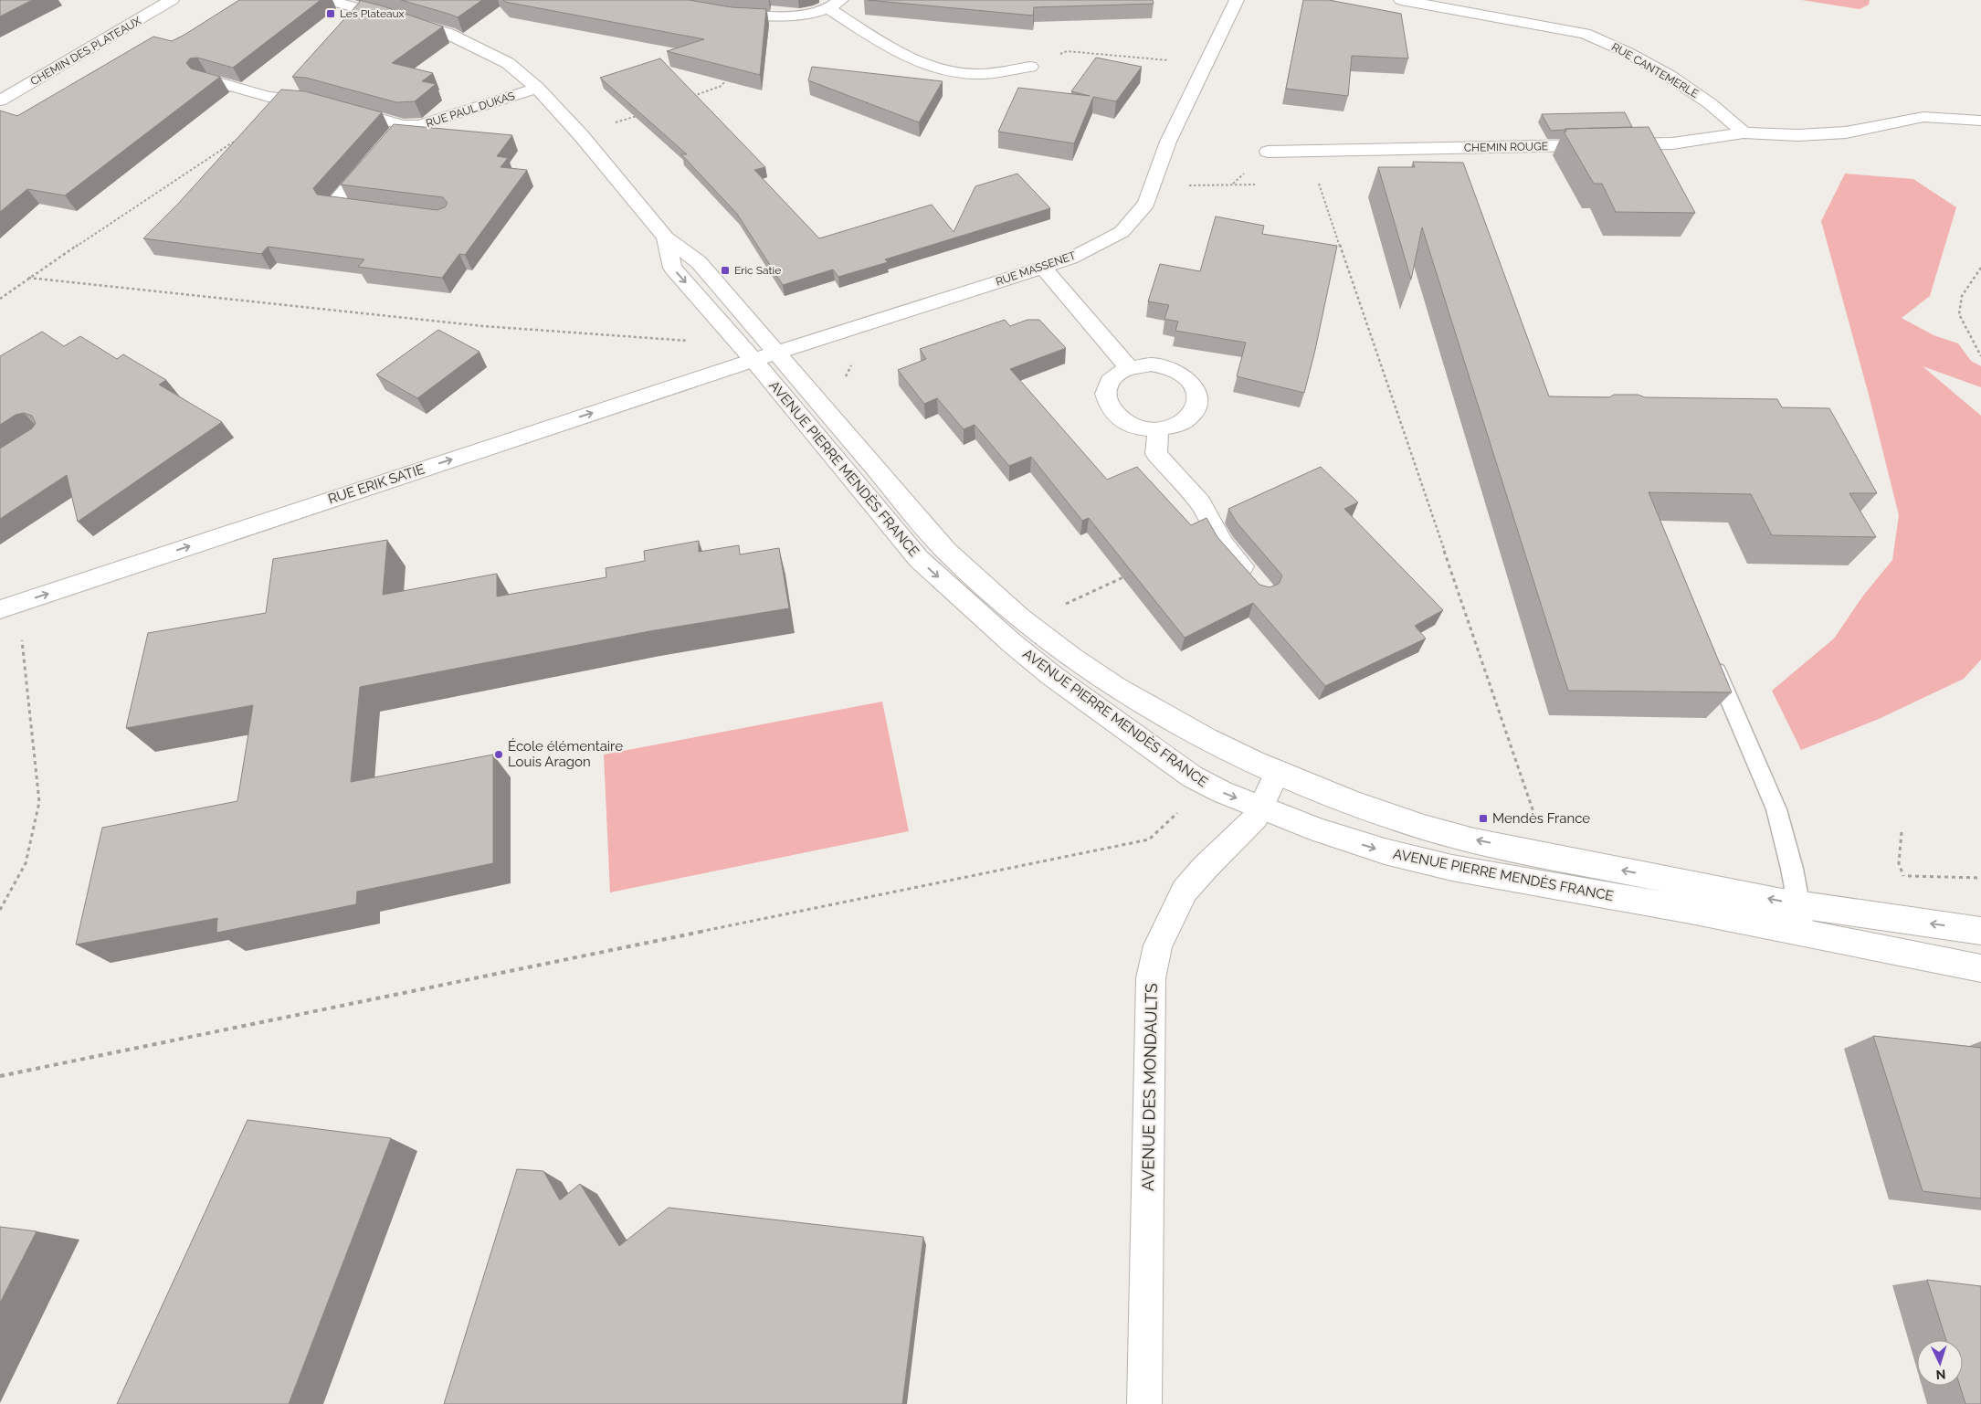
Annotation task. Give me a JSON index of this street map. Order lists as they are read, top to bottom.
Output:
{
  "streets": {
    "street": [
      "CHEMIN DES PLATEAUX",
      "RUE CANTEMERLE",
      "RUE PAUL DUKAS",
      "CHEMIN ROUGE",
      "RUE MASSENET",
      "AVENUE PIERRE MENDÈS FRANCE",
      "RUE ERIK SATIE",
      "AVENUE DES MONDAULTS"
    ]
  },
  "crossings": [
    ["RUE CANTEMERLE", "CHEMIN ROUGE"],
    ["RUE PAUL DUKAS", "AVENUE PIERRE MENDÈS FRANCE"],
    ["RUE MASSENET", "AVENUE PIERRE MENDÈS FRANCE"],
    ["RUE MASSENET", "RUE ERIK SATIE"],
    ["AVENUE PIERRE MENDÈS FRANCE", "RUE ERIK SATIE"],
    ["AVENUE PIERRE MENDÈS FRANCE", "AVENUE DES MONDAULTS"]
  ],
  "one_way": ["RUE ERIK SATIE"],
  "places": {
    "transit": ["Les Plateaux", "Eric Satie", "Mendès France"],
    "other": ["École élémentaire Louis Aragon"]
  },
  "north": "bottom"
}
